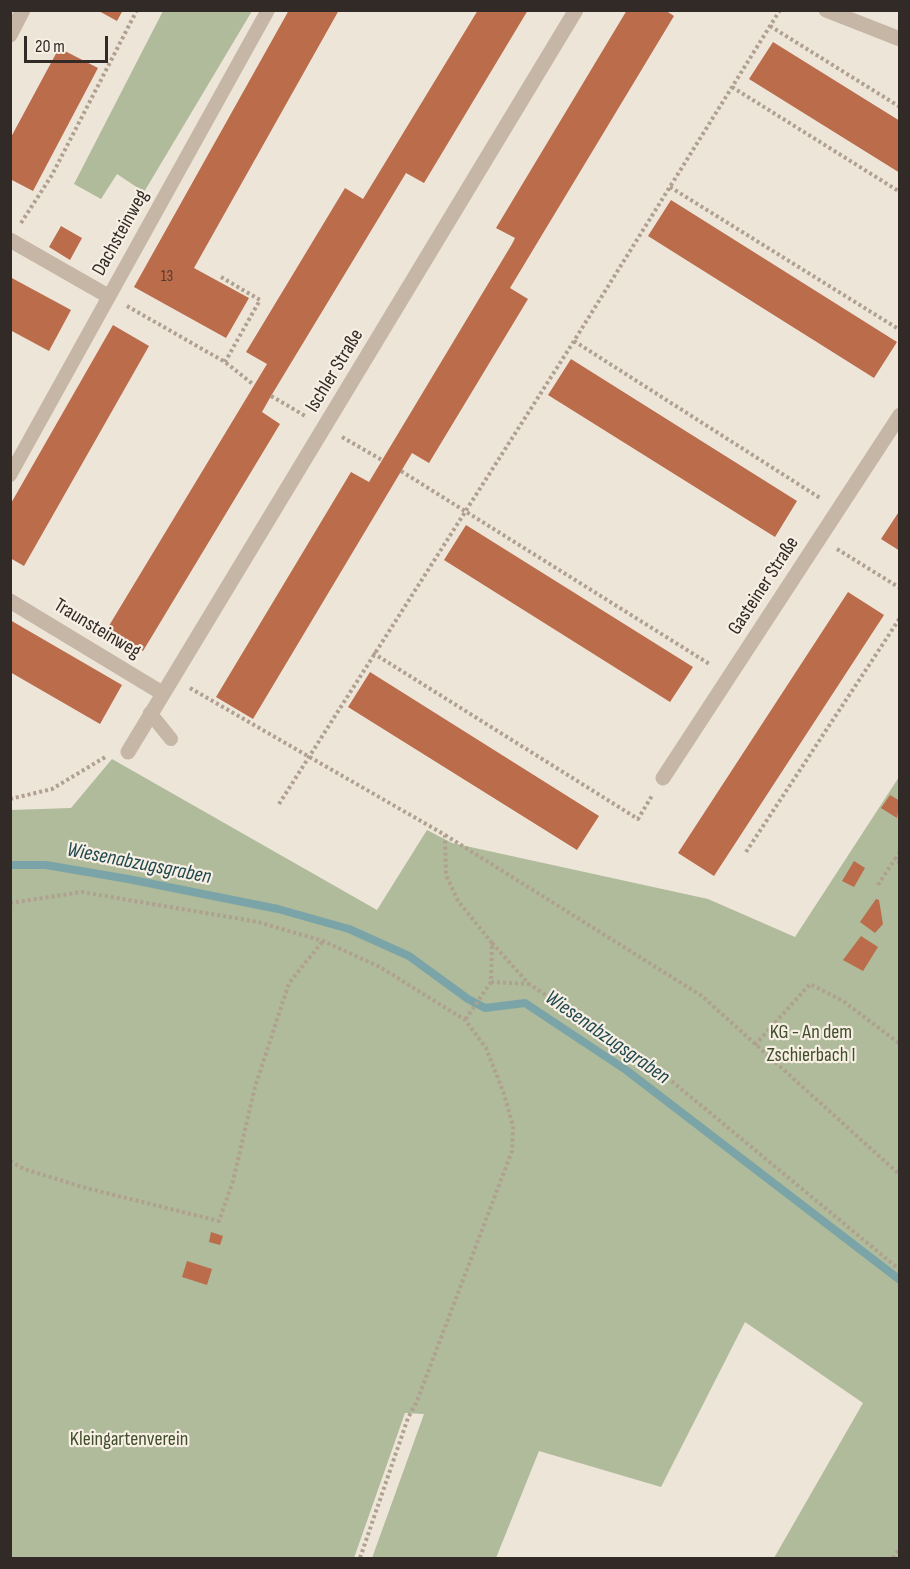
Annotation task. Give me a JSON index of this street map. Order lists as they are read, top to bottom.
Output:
{
  "streets": {
    "street": ["Ischler Straße", "Gasteiner Straße", "Traunsteinweg"],
    "lane": ["Dachsteinweg"]
  },
  "crossings": [
    ["Ischler Straße", "Traunsteinweg"]
  ],
  "water": ["Wiesenabzugsgraben"],
  "parks": ["KG - An dem Zschierbach I", "Kleingartenverein"],
  "house_numbers": ["13"],
  "scale_bar": "20 m"
}
